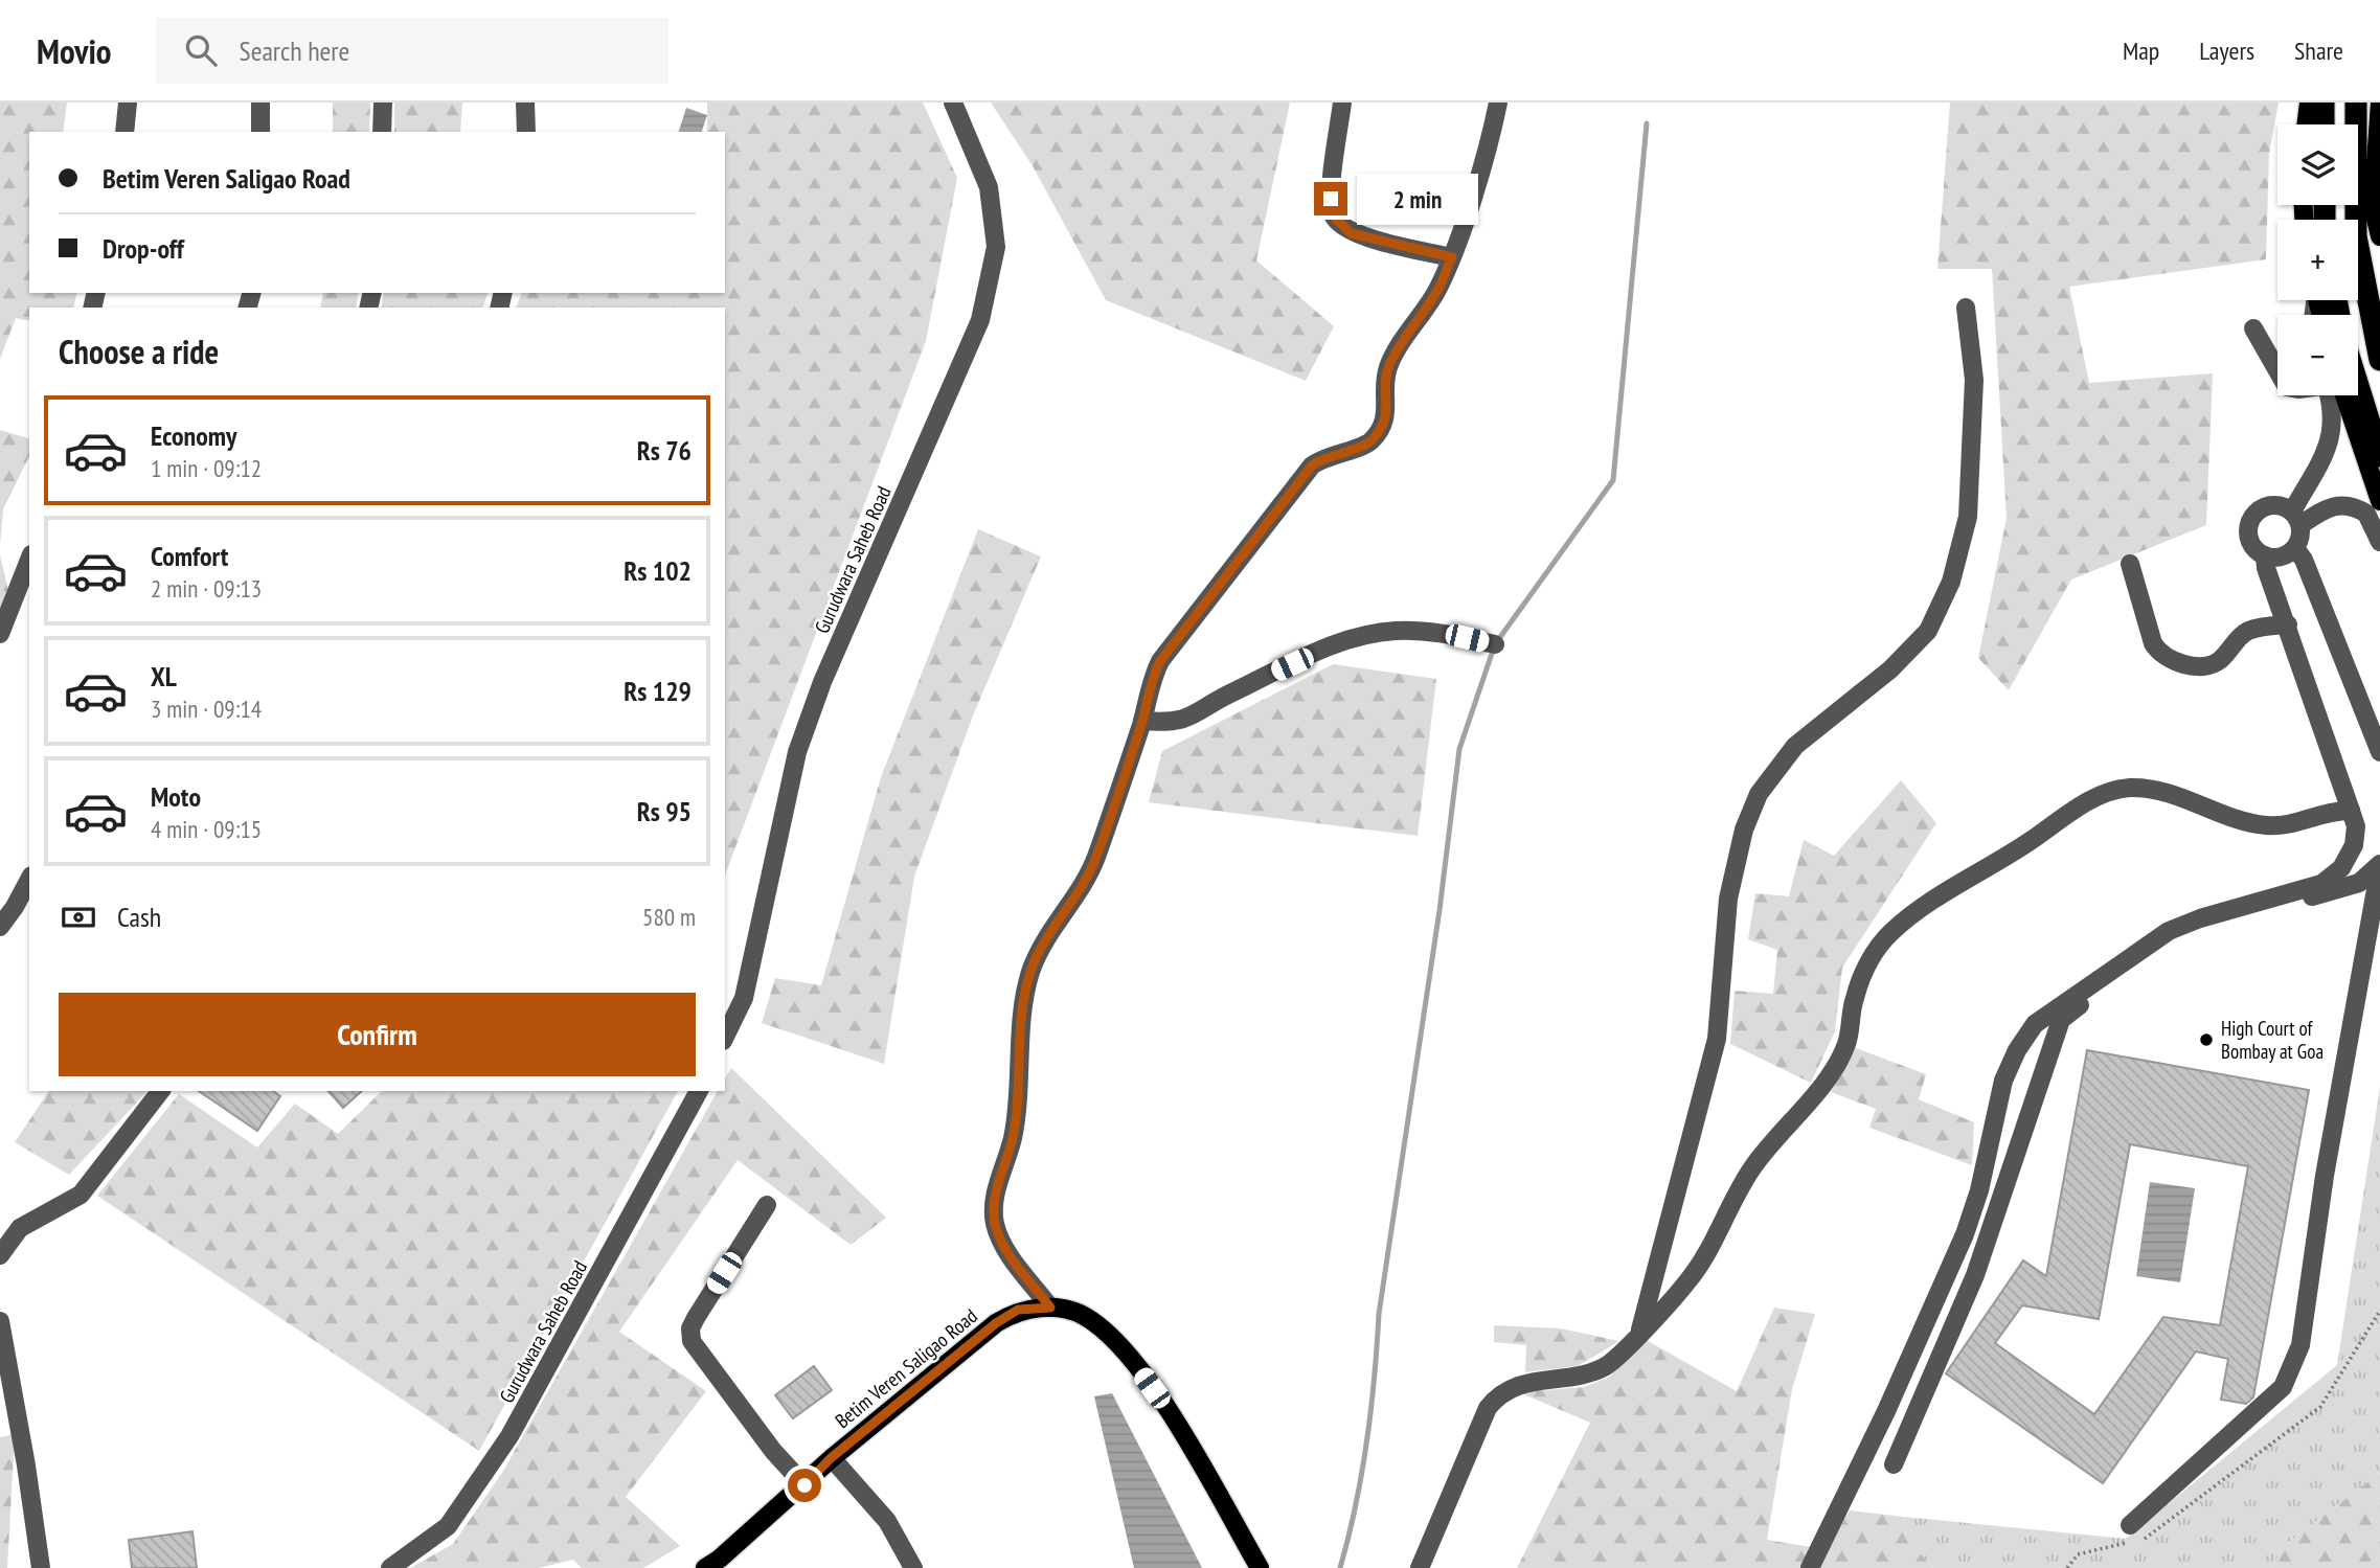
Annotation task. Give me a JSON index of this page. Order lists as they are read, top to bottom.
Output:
{
  "streets": {
    "main road": ["Betim Veren Saligao Road"],
    "street": ["Gurudwara Saheb Road"]
  },
  "places": ["High Court of Bombay at Goa"],
  "page": {
    "header": "Movio",
    "search": "Search here",
    "nav": ["Map", "Layers", "Share"],
    "map_buttons": ["+", "−"],
    "banner": ["Betim Veren Saligao Road", "Drop-off"],
    "bubble": "2 min",
    "heading": "Choose a ride",
    "list": [
      {
        "name": "Economy",
        "note": "1 min · 09:12",
        "value": "Rs 76"
      },
      {
        "name": "Comfort",
        "note": "2 min · 09:13",
        "value": "Rs 102"
      },
      {
        "name": "XL",
        "note": "3 min · 09:14",
        "value": "Rs 129"
      },
      {
        "name": "Moto",
        "note": "4 min · 09:15",
        "value": "Rs 95"
      }
    ],
    "pay": ["Cash", "580 m"],
    "buttons": "Confirm"
  }
}
